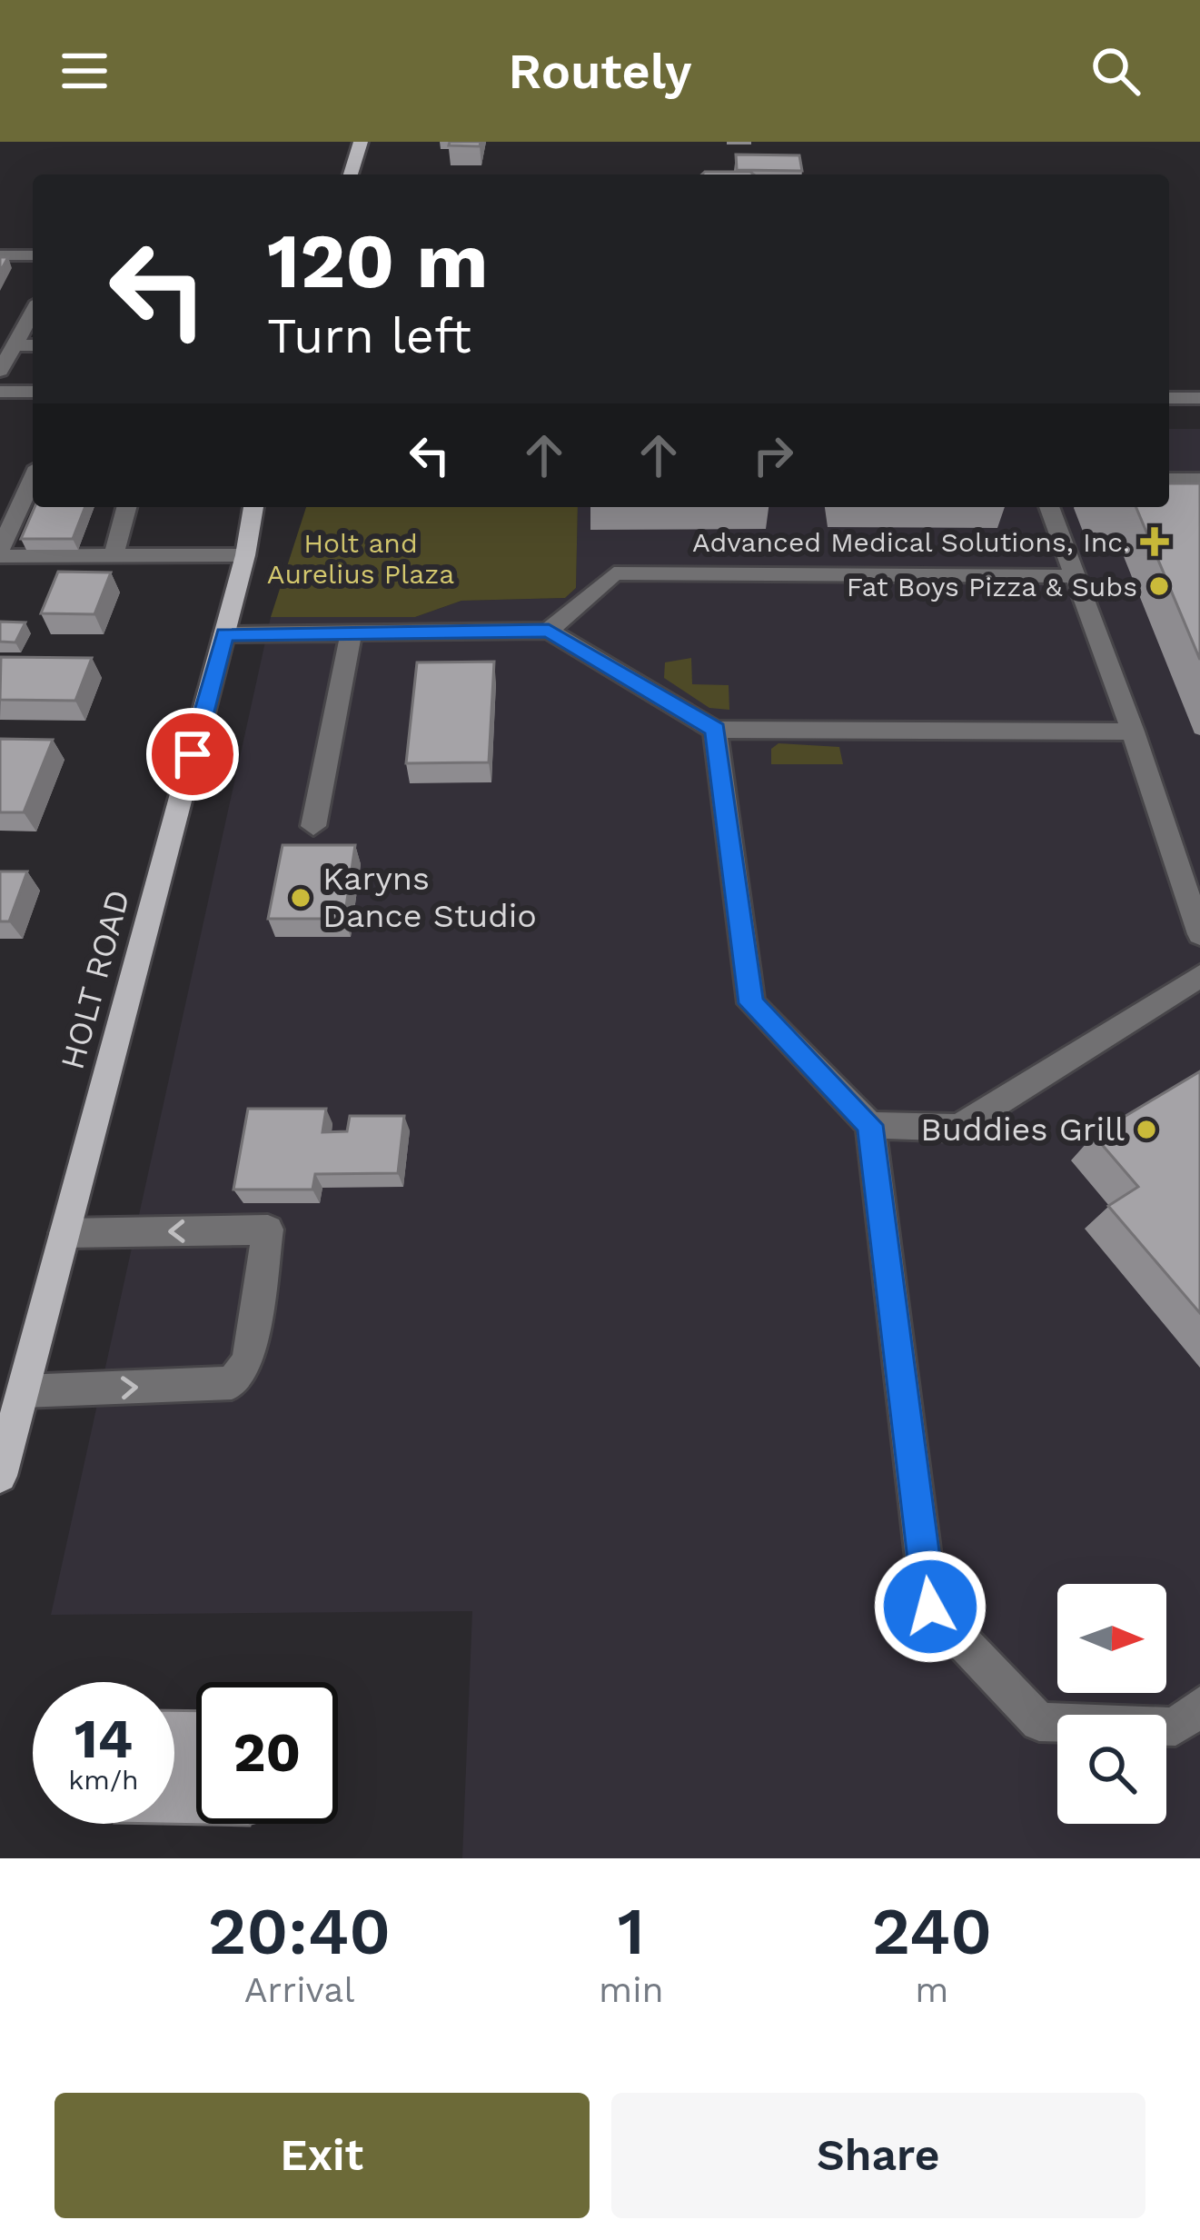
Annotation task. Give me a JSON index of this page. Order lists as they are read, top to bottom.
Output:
{
  "streets": {
    "main road": ["HOLT ROAD"]
  },
  "parks": ["Holt and Aurelius Plaza"],
  "places": {
    "health": ["Advanced Medical Solutions, Inc."],
    "other": ["Fat Boys Pizza & Subs", "Karyns Dance Studio", "Buddies Grill"]
  },
  "north": "right",
  "page": {
    "header": "Routely",
    "turn": ["120 m", "Turn left"],
    "speed": "14 km/h",
    "limit": "20",
    "eta": [
      "20:40",
      "Arrival",
      "1",
      "min",
      "240",
      "m"
    ],
    "buttons": ["Exit", "Share"]
  }
}
